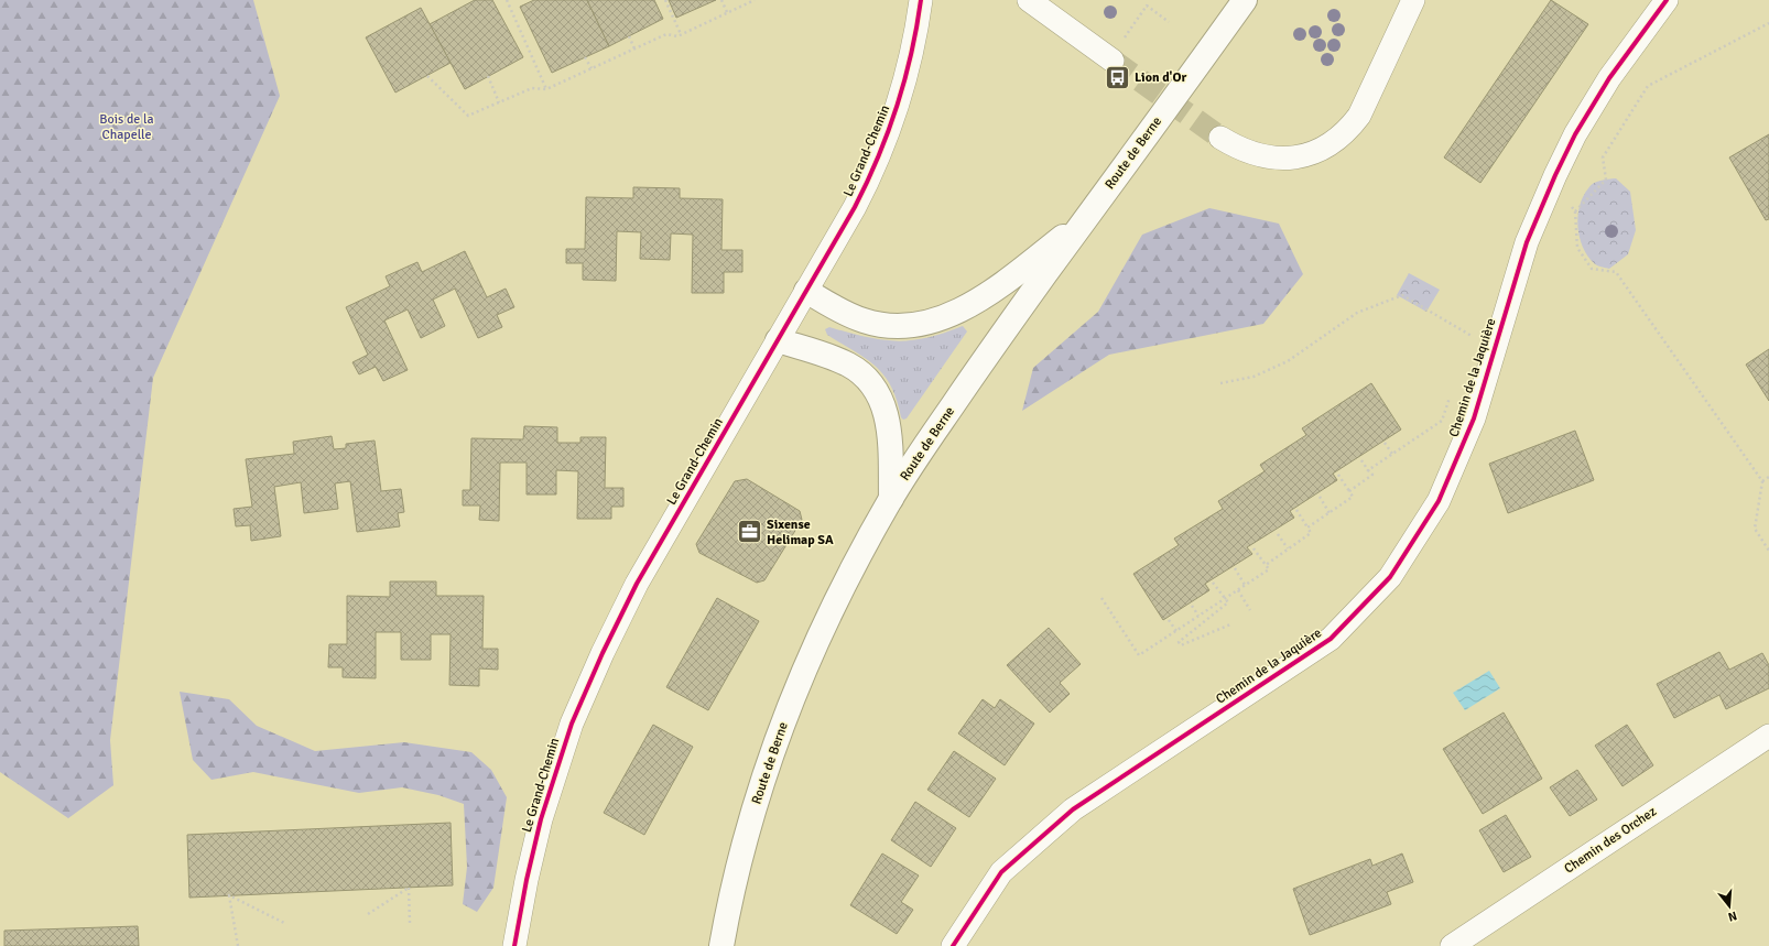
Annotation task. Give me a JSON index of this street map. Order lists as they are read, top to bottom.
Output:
{
  "streets": {
    "main road": ["Route de Berne"],
    "street": ["Le Grand-Chemin", "Chemin de la Jaquière", "Chemin des Orchez"]
  },
  "parks": ["Bois de la Chapelle"],
  "places": {
    "bus stop": ["Lion d'Or"],
    "office": ["Sixense Helimap SA"]
  },
  "north": "bottom"
}
